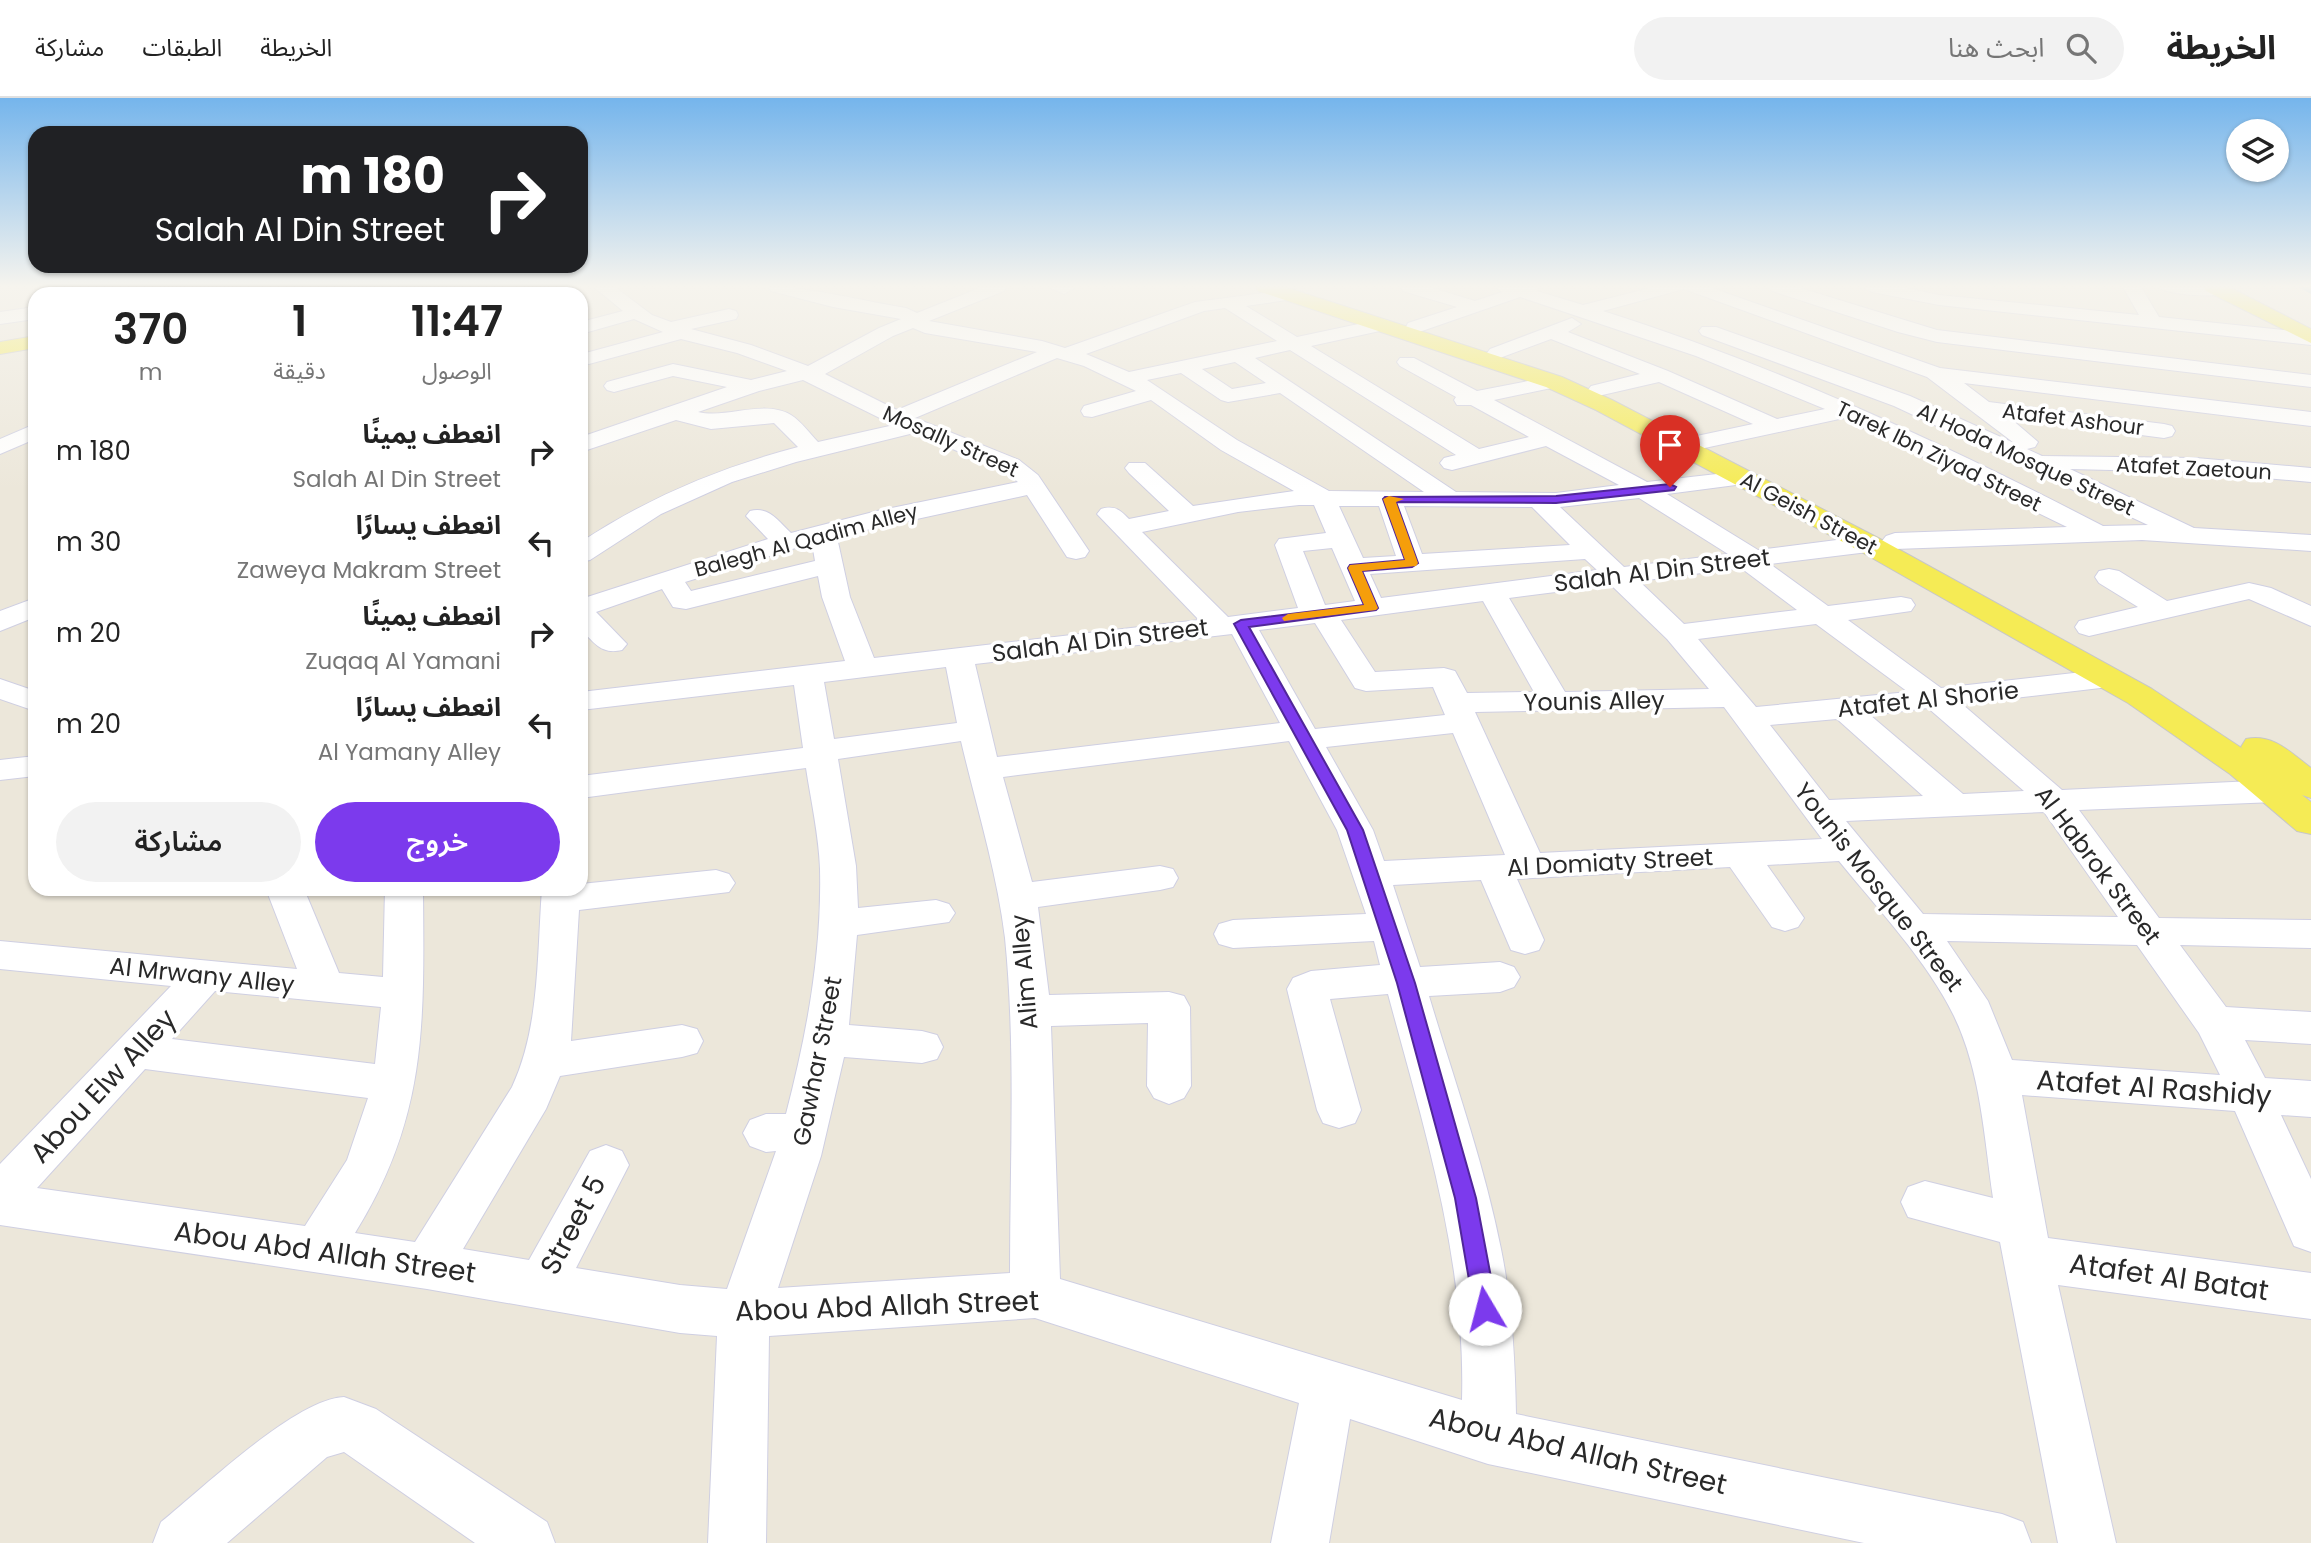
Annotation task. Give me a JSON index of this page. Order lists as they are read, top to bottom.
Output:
{
  "streets": {
    "main road": ["Al Geish Street"],
    "street": [
      "Atafet Ashour",
      "Mosally Street",
      "Tarek Ibn Ziyad Street",
      "Al Hoda Mosque Street",
      "Atafet Zaetoun",
      "Balegh Al Qadim Alley",
      "Salah Al Din Street",
      "Atafet Al Shorie",
      "Younis Alley",
      "Al Domiaty Street",
      "Al Habrok Street",
      "Younis Mosque Street",
      "Alim Alley",
      "Al Mrwany Alley",
      "Gawhar Street",
      "Abou Elw Alley",
      "Atafet Al Rashidy",
      "Street 5",
      "Abou Abd Allah Street",
      "Atafet Al Batat"
    ]
  },
  "crossings": [
    ["Mosally Street", "Balegh Al Qadim Alley"],
    ["Tarek Ibn Ziyad Street", "Salah Al Din Street"],
    ["Al Hoda Mosque Street", "Atafet Zaetoun"],
    ["Al Hoda Mosque Street", "Salah Al Din Street"],
    ["Al Geish Street", "Salah Al Din Street"],
    ["Al Geish Street", "Atafet Al Shorie"],
    ["Salah Al Din Street", "Al Habrok Street"],
    ["Salah Al Din Street", "Younis Mosque Street"],
    ["Salah Al Din Street", "Alim Alley"],
    ["Salah Al Din Street", "Gawhar Street"],
    ["Atafet Al Shorie", "Younis Alley"],
    ["Atafet Al Shorie", "Al Habrok Street"],
    ["Atafet Al Shorie", "Younis Mosque Street"],
    ["Younis Alley", "Younis Mosque Street"],
    ["Younis Alley", "Alim Alley"],
    ["Al Domiaty Street", "Younis Mosque Street"],
    ["Al Habrok Street", "Atafet Al Rashidy"],
    ["Younis Mosque Street", "Atafet Al Rashidy"],
    ["Younis Mosque Street", "Atafet Al Batat"],
    ["Alim Alley", "Abou Abd Allah Street"],
    ["Al Mrwany Alley", "Abou Elw Alley"],
    ["Gawhar Street", "Abou Abd Allah Street"],
    ["Street 5", "Abou Abd Allah Street"]
  ],
  "page": {
    "header": "الخريطة",
    "search": "ابحث هنا",
    "nav": ["الخريطة", "الطبقات", "مشاركة"],
    "turn": ["180 m", "Salah Al Din Street"],
    "eta": [
      "11:47",
      "الوصول",
      "1",
      "دقيقة",
      "370",
      "m"
    ],
    "list": [
      {
        "name": "انعطف يمينًا",
        "note": "Salah Al Din Street",
        "value": "180 m"
      },
      {
        "name": "انعطف يسارًا",
        "note": "Zaweya Makram Street",
        "value": "30 m"
      },
      {
        "name": "انعطف يمينًا",
        "note": "Zuqaq Al Yamani",
        "value": "20 m"
      },
      {
        "name": "انعطف يسارًا",
        "note": "Al Yamany Alley",
        "value": "20 m"
      }
    ],
    "buttons": ["خروج", "مشاركة"]
  }
}
